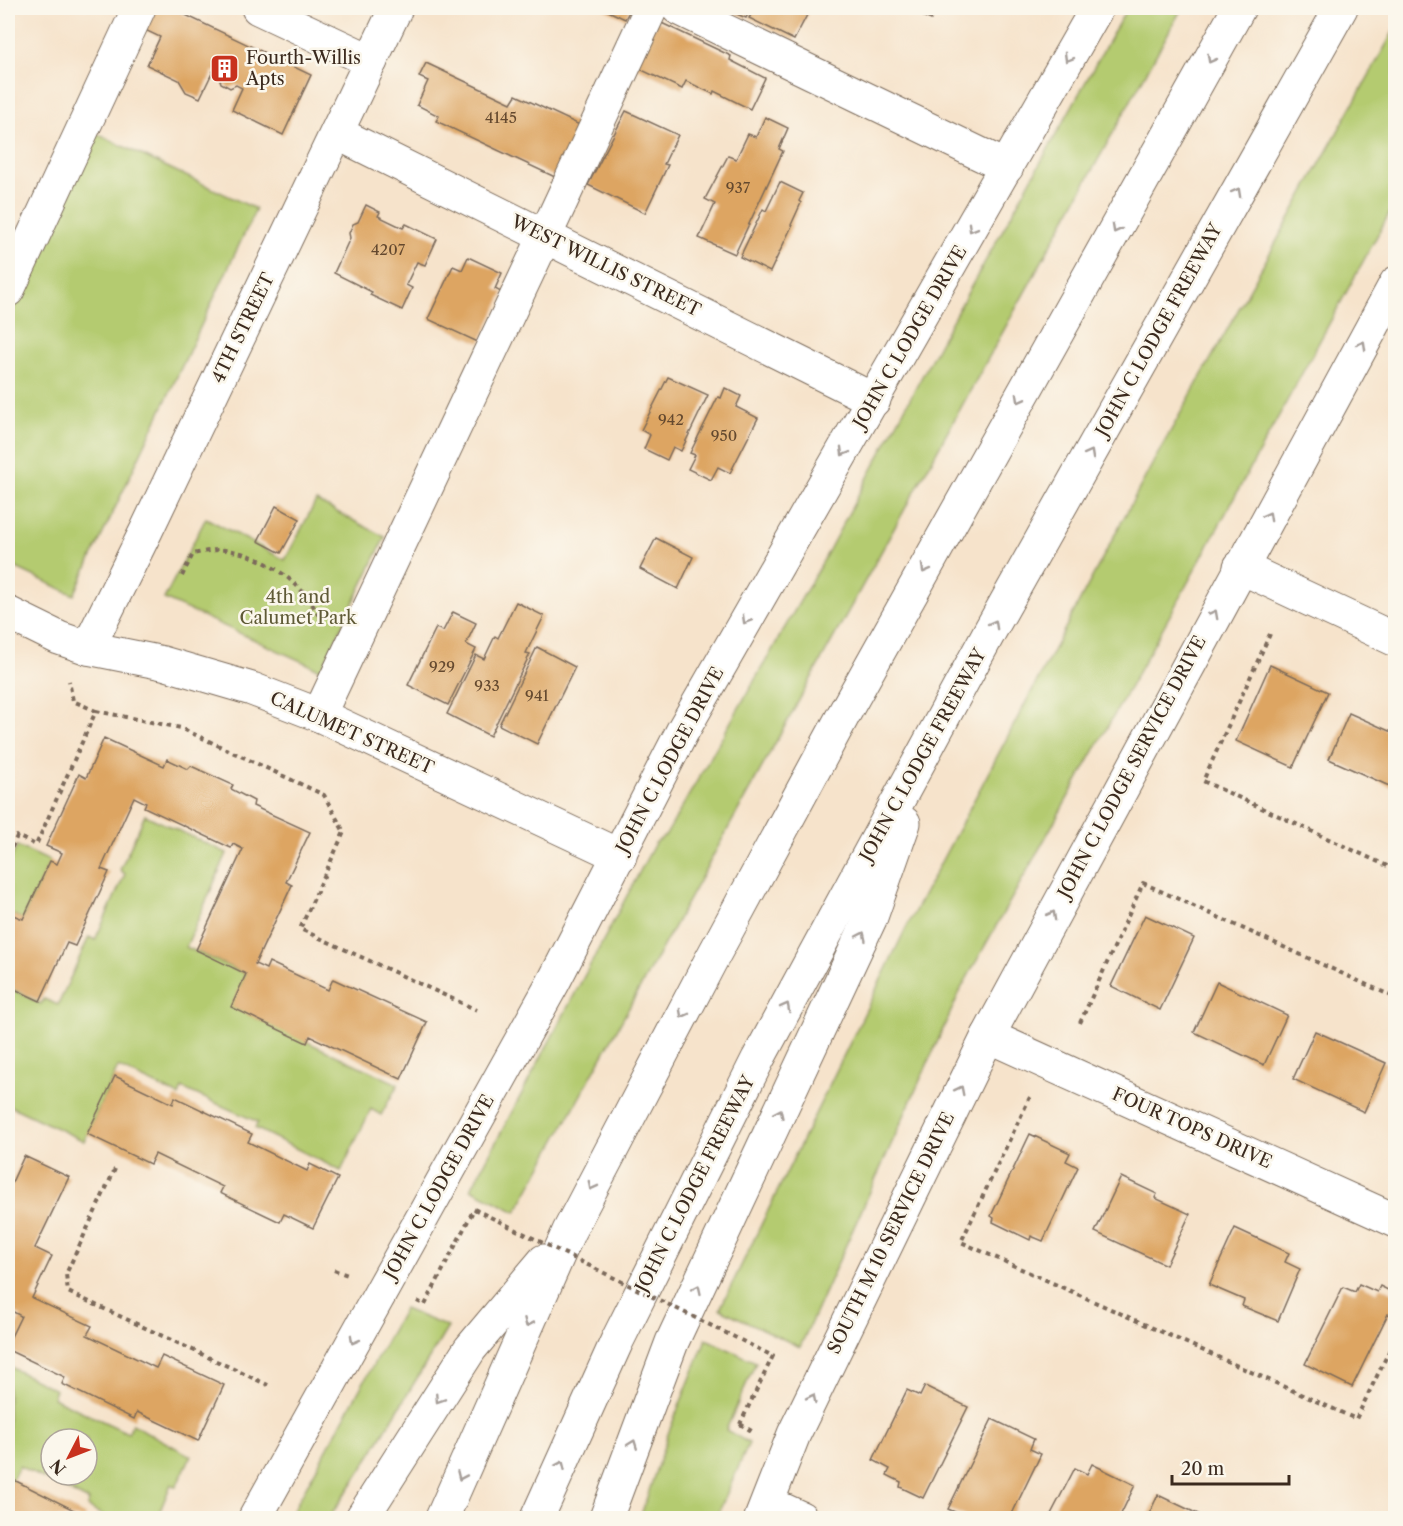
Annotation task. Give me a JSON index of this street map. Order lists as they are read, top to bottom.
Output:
{
  "streets": {
    "main road": [
      "WEST WILLIS STREET",
      "4TH STREET",
      "JOHN C LODGE FREEWAY",
      "JOHN C LODGE DRIVE",
      "CALUMET STREET",
      "JOHN C LODGE SERVICE DRIVE",
      "FOUR TOPS DRIVE",
      "SOUTH M 10 SERVICE DRIVE"
    ]
  },
  "crossings": [
    ["WEST WILLIS STREET", "4TH STREET"],
    ["WEST WILLIS STREET", "JOHN C LODGE DRIVE"],
    ["4TH STREET", "CALUMET STREET"],
    ["JOHN C LODGE DRIVE", "CALUMET STREET"],
    ["JOHN C LODGE SERVICE DRIVE", "SOUTH M 10 SERVICE DRIVE"],
    ["FOUR TOPS DRIVE", "SOUTH M 10 SERVICE DRIVE"]
  ],
  "parks": ["4th and Calumet Park"],
  "places": {
    "building": ["Fourth-Willis Apts"]
  },
  "house_numbers": [
    "4145",
    "937",
    "4207",
    "942",
    "950",
    "929",
    "933",
    "941"
  ],
  "scale_bar": "20 m",
  "north": "bottom left"
}
